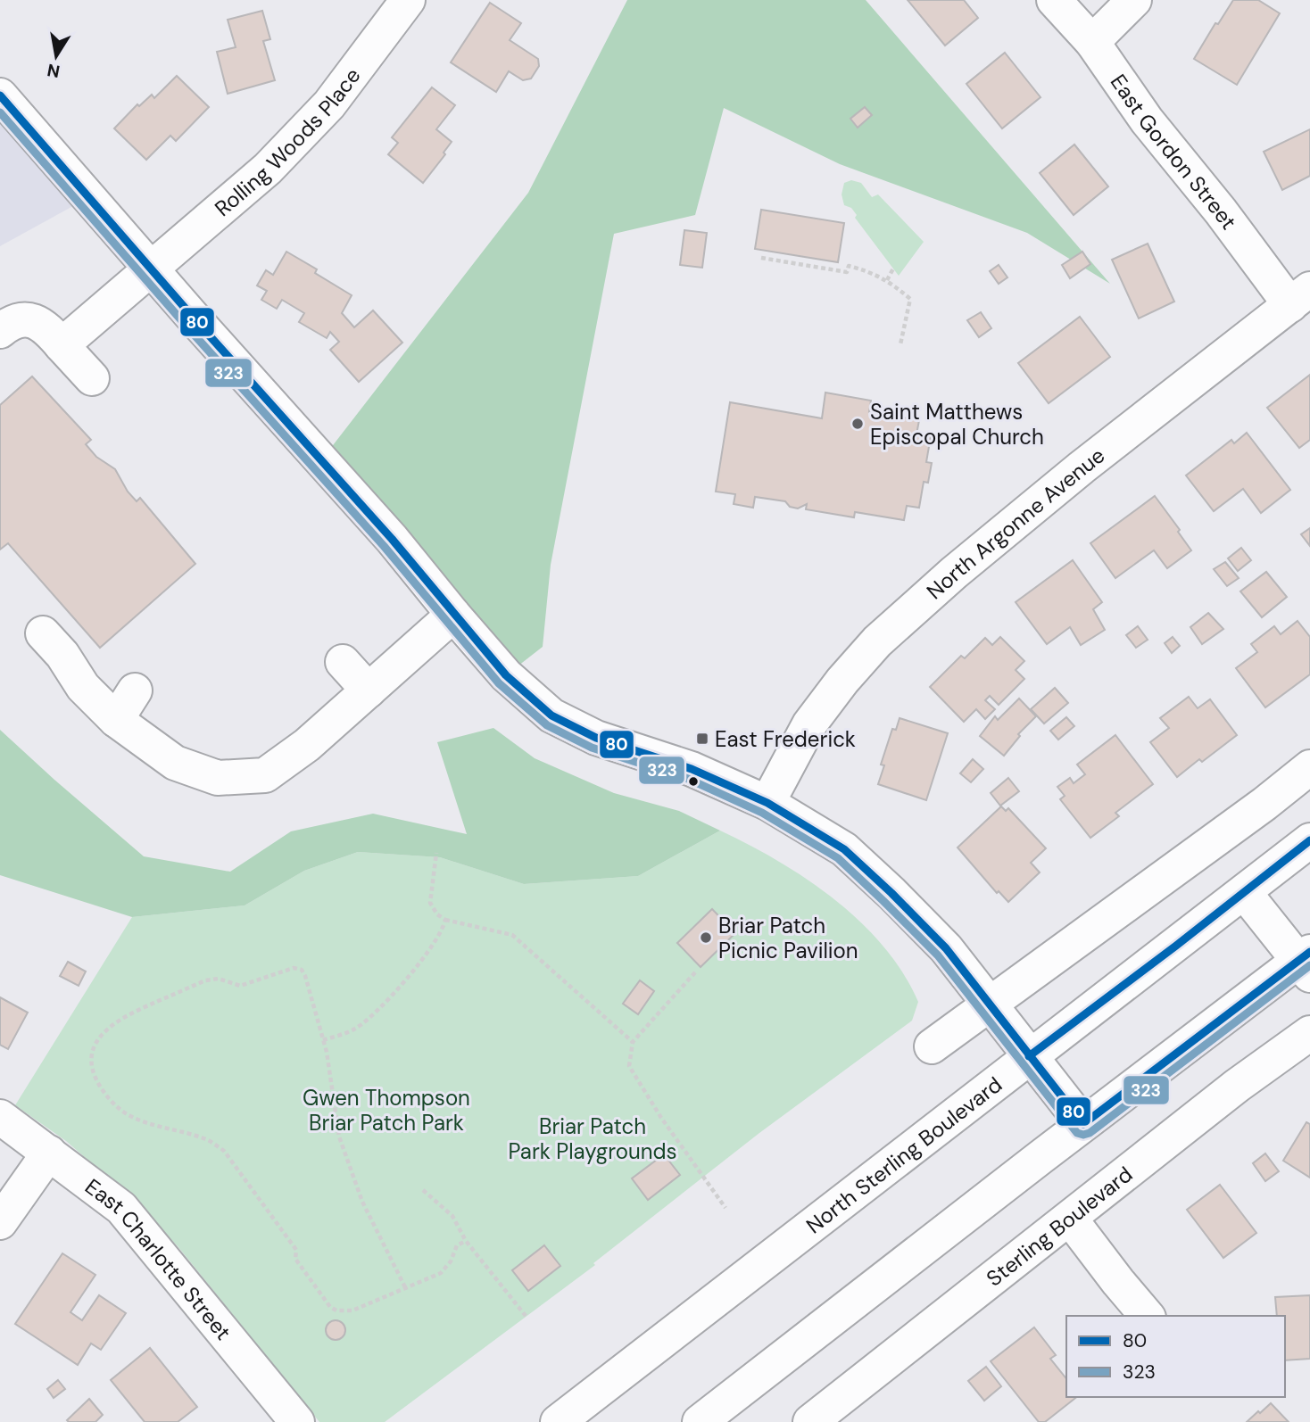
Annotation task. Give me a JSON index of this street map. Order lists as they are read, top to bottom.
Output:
{
  "streets": {
    "street": [
      "Rolling Woods Place",
      "East Gordon Street",
      "North Argonne Avenue",
      "North Sterling Boulevard",
      "Sterling Boulevard",
      "East Charlotte Street"
    ]
  },
  "crossings": [
    ["East Gordon Street", "North Argonne Avenue"]
  ],
  "parks": ["Gwen Thompson Briar Patch Park", "Briar Patch Park Playgrounds"],
  "places": {
    "other": ["Saint Matthews Episcopal Church", "Briar Patch Picnic Pavilion"],
    "transit": ["East Frederick"]
  },
  "lines": ["transit line 80", "transit line 323"],
  "legend": ["80", "323"],
  "north": "bottom"
}
